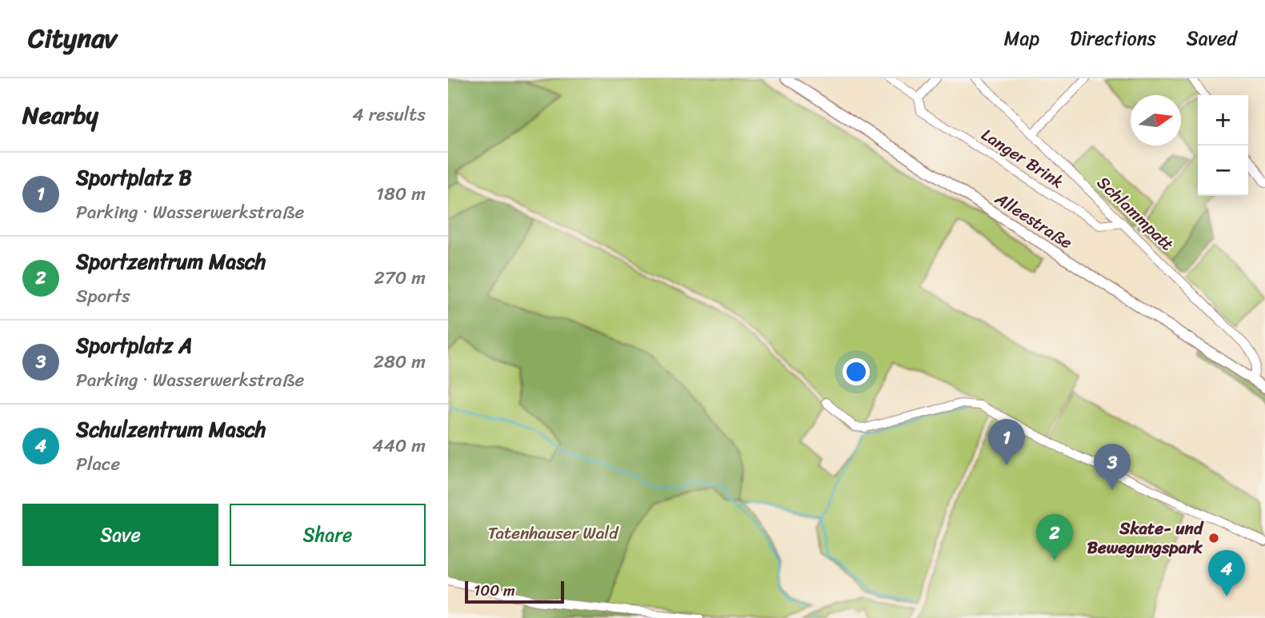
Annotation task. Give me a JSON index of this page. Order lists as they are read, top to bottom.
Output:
{
  "streets": {
    "street": ["Langer Brink", "Schlammpatt", "Alleestraße"]
  },
  "crossings": [
    ["Langer Brink", "Schlammpatt"],
    ["Schlammpatt", "Alleestraße"]
  ],
  "parks": ["Tatenhauser Wald"],
  "places": ["Skate- und Bewegungspark"],
  "scale_bar": "100 m",
  "north": "right",
  "page": {
    "header": "Citynav",
    "nav": ["Map", "Directions", "Saved"],
    "heading": ["Nearby", "4 results"],
    "map_buttons": ["+", "−"],
    "list": [
      {
        "mark": "1",
        "name": "Sportplatz B",
        "note": "Parking · Wasserwerkstraße",
        "value": "180 m"
      },
      {
        "mark": "2",
        "name": "Sportzentrum Masch",
        "note": "Sports",
        "value": "270 m"
      },
      {
        "mark": "3",
        "name": "Sportplatz A",
        "note": "Parking · Wasserwerkstraße",
        "value": "280 m"
      },
      {
        "mark": "4",
        "name": "Schulzentrum Masch",
        "note": "Place",
        "value": "440 m"
      }
    ],
    "pins": [
      "1",
      "3",
      "2",
      "4"
    ],
    "buttons": ["Save", "Share"],
    "scale": "100 m"
  }
}
